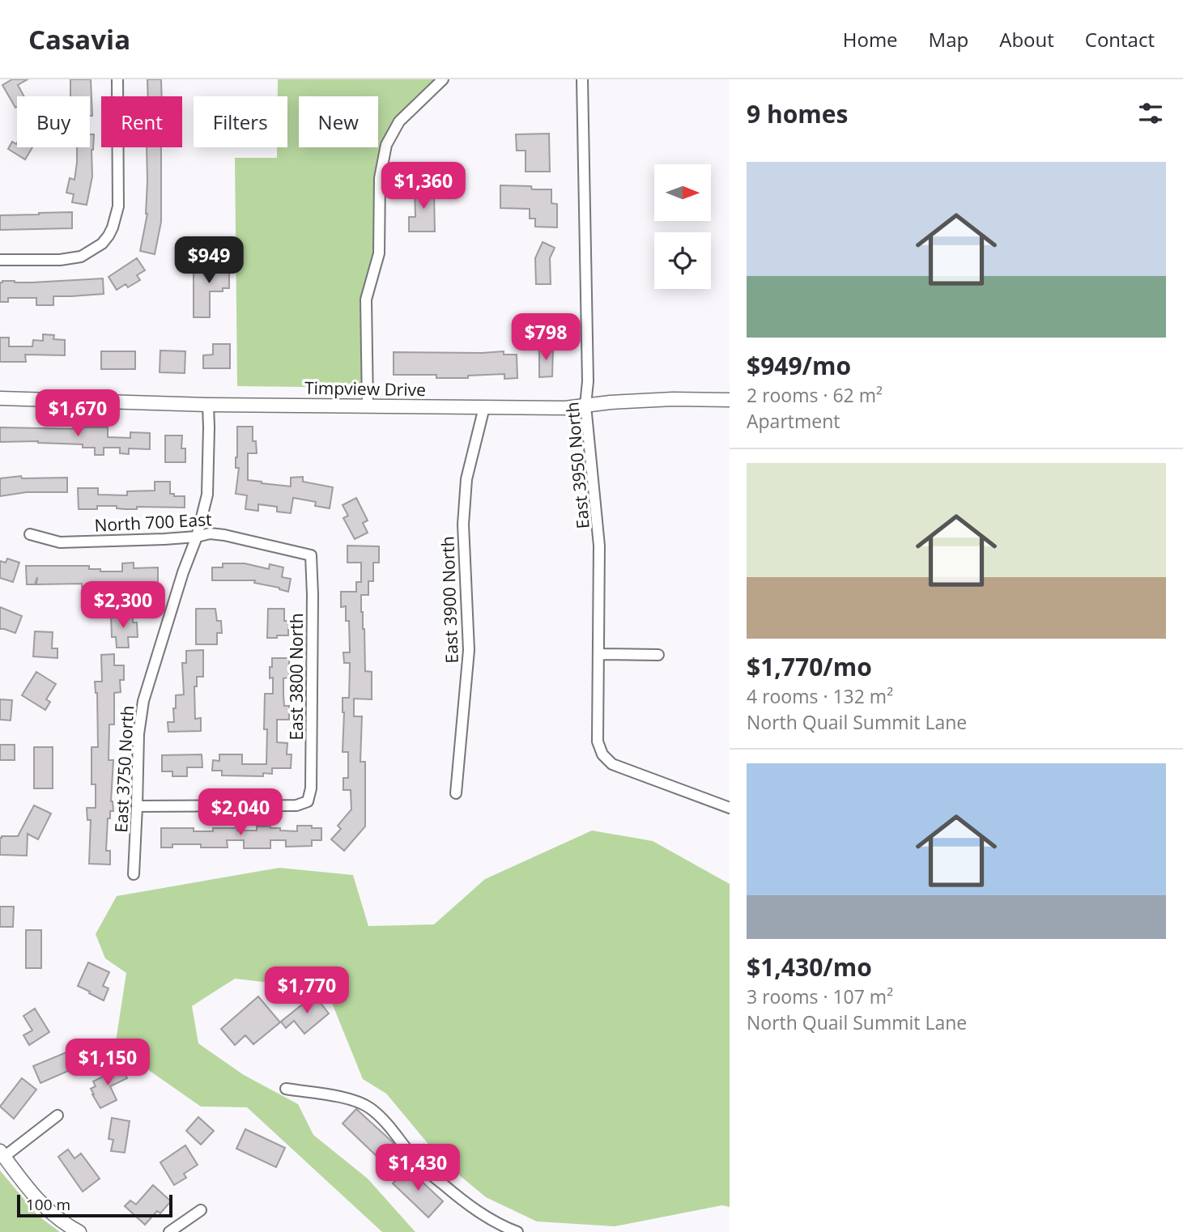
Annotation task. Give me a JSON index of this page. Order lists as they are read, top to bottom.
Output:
{
  "streets": {
    "street": [
      "Timpview Drive",
      "East 3950 North",
      "North 700 East",
      "East 3900 North",
      "East 3800 North",
      "East 3750 North"
    ]
  },
  "crossings": [
    ["Timpview Drive", "East 3950 North"],
    ["Timpview Drive", "East 3900 North"],
    ["Timpview Drive", "East 3750 North"],
    ["North 700 East", "East 3800 North"],
    ["North 700 East", "East 3750 North"],
    ["East 3800 North", "East 3750 North"]
  ],
  "scale_bar": "100 m",
  "north": "right",
  "page": {
    "header": "Casavia",
    "nav": [
      "Home",
      "Map",
      "About",
      "Contact"
    ],
    "heading": "9 homes",
    "chip": [
      "Buy",
      "Rent",
      "Filters",
      "New"
    ],
    "list": [
      {
        "name": "$949/mo",
        "note": "2 rooms · 62 m² · Apartment"
      },
      {
        "name": "$1,770/mo",
        "note": "4 rooms · 132 m² · North Quail Summit Lane"
      },
      {
        "name": "$1,430/mo",
        "note": "3 rooms · 107 m² · North Quail Summit Lane"
      }
    ],
    "price": [
      "$1,360",
      "$949",
      "$798",
      "$1,670",
      "$2,300",
      "$2,040",
      "$1,770",
      "$1,150",
      "$1,430"
    ],
    "scale": "100 m"
  }
}
